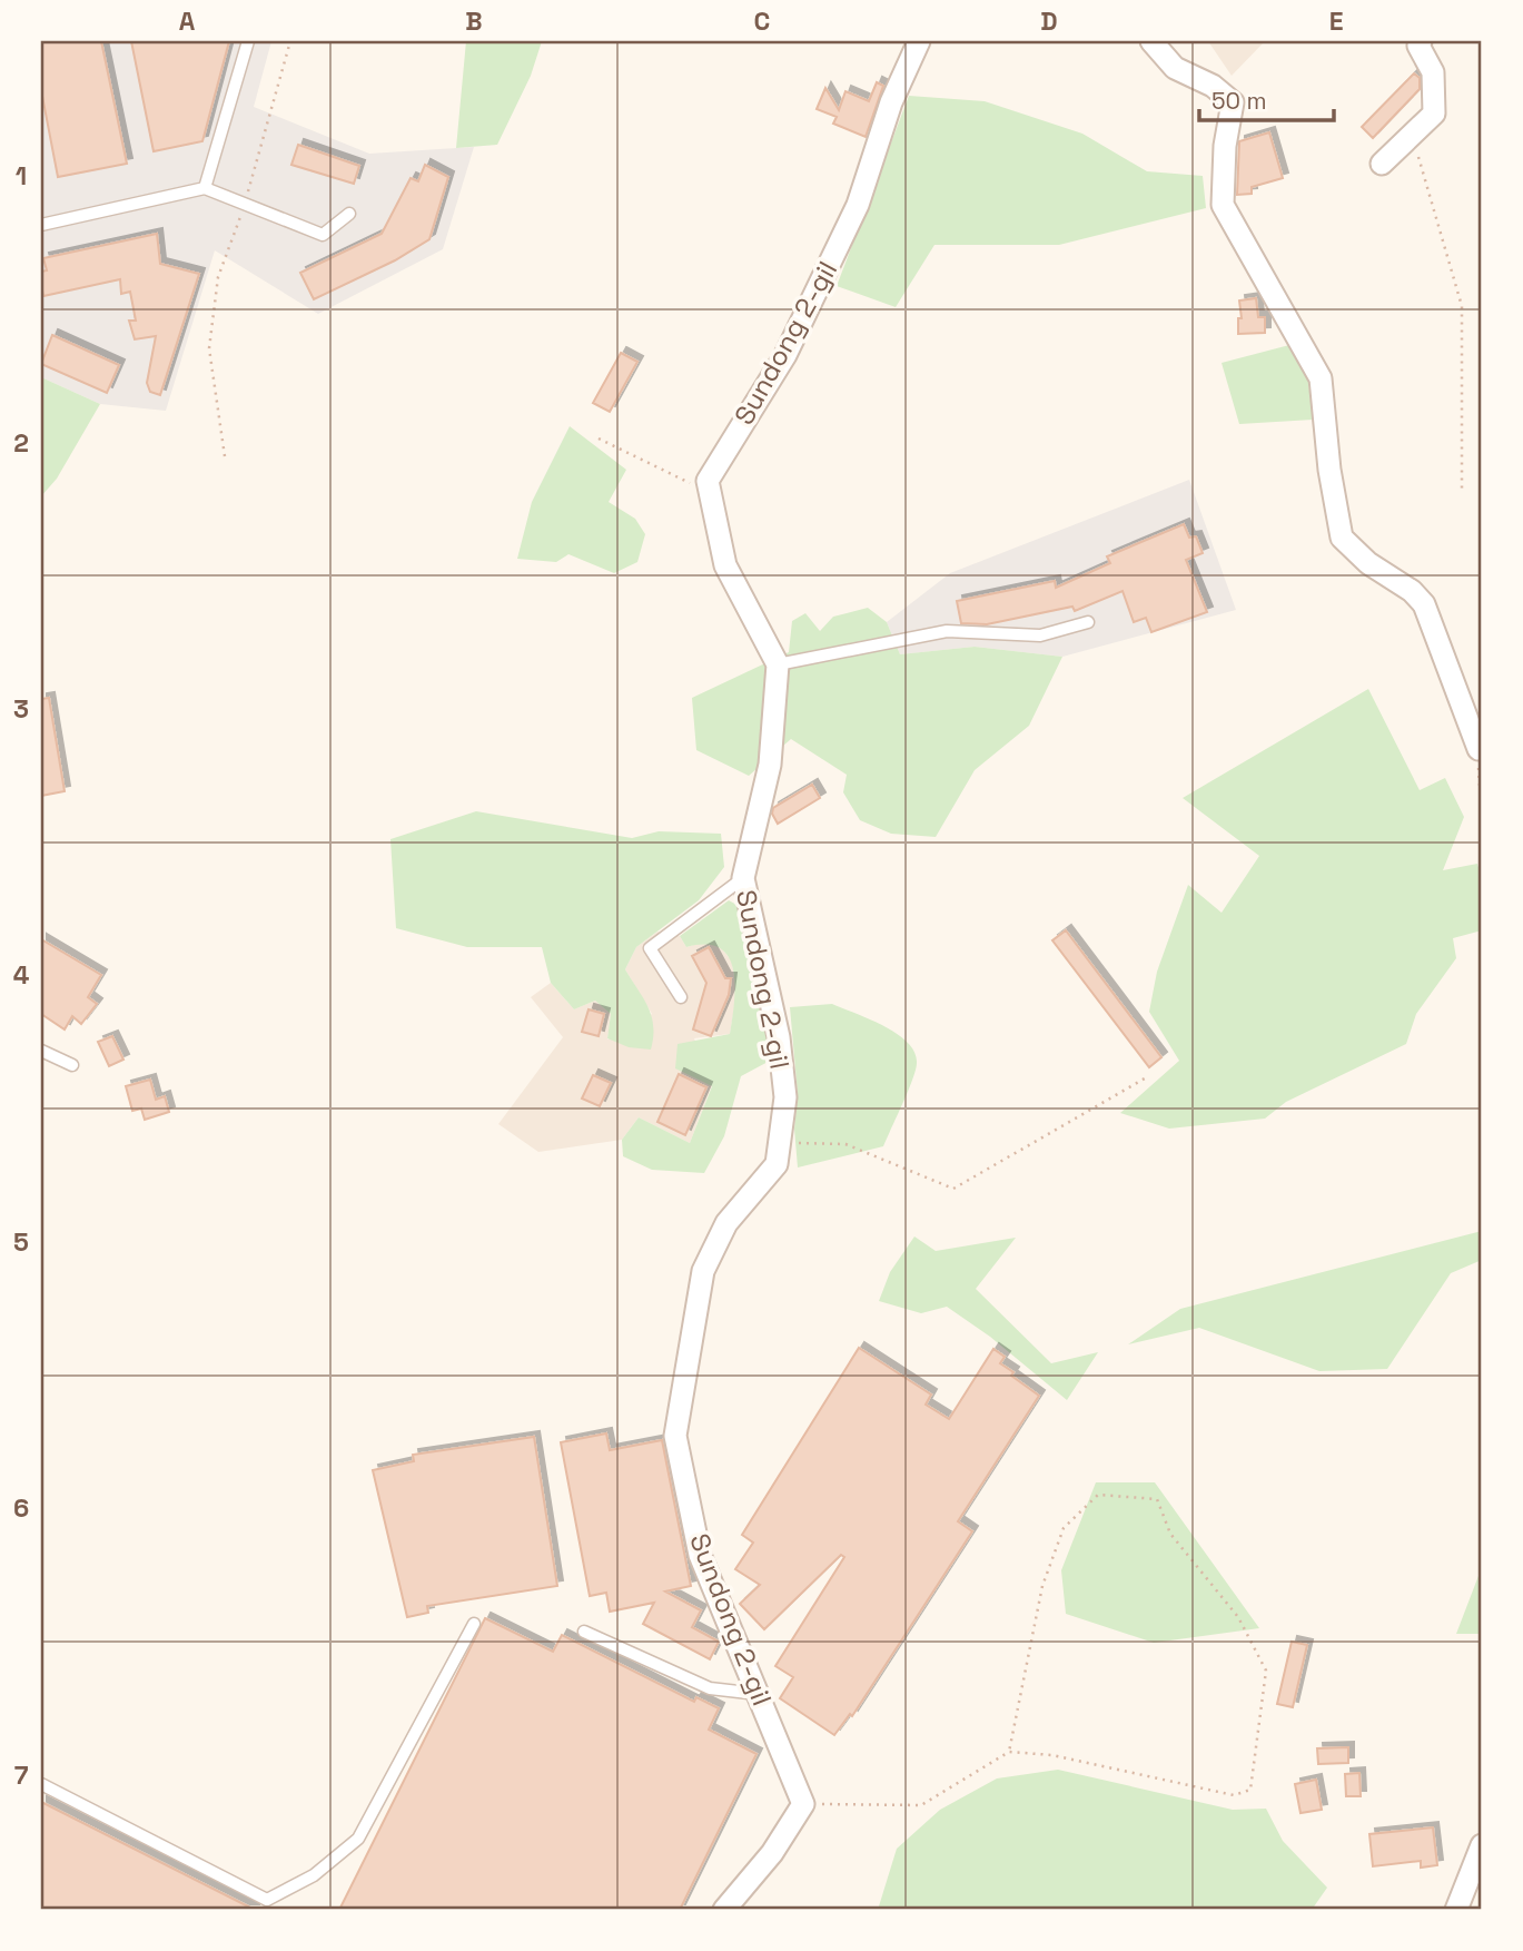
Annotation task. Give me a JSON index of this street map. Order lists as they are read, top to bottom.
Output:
{
  "streets": {
    "street": ["Sundong 2-gil"]
  },
  "scale_bar": "50 m",
  "grid": {
    "columns": [
      "A",
      "B",
      "C",
      "D",
      "E"
    ],
    "rows": [
      "1",
      "2",
      "3",
      "4",
      "5",
      "6",
      "7"
    ]
  }
}
